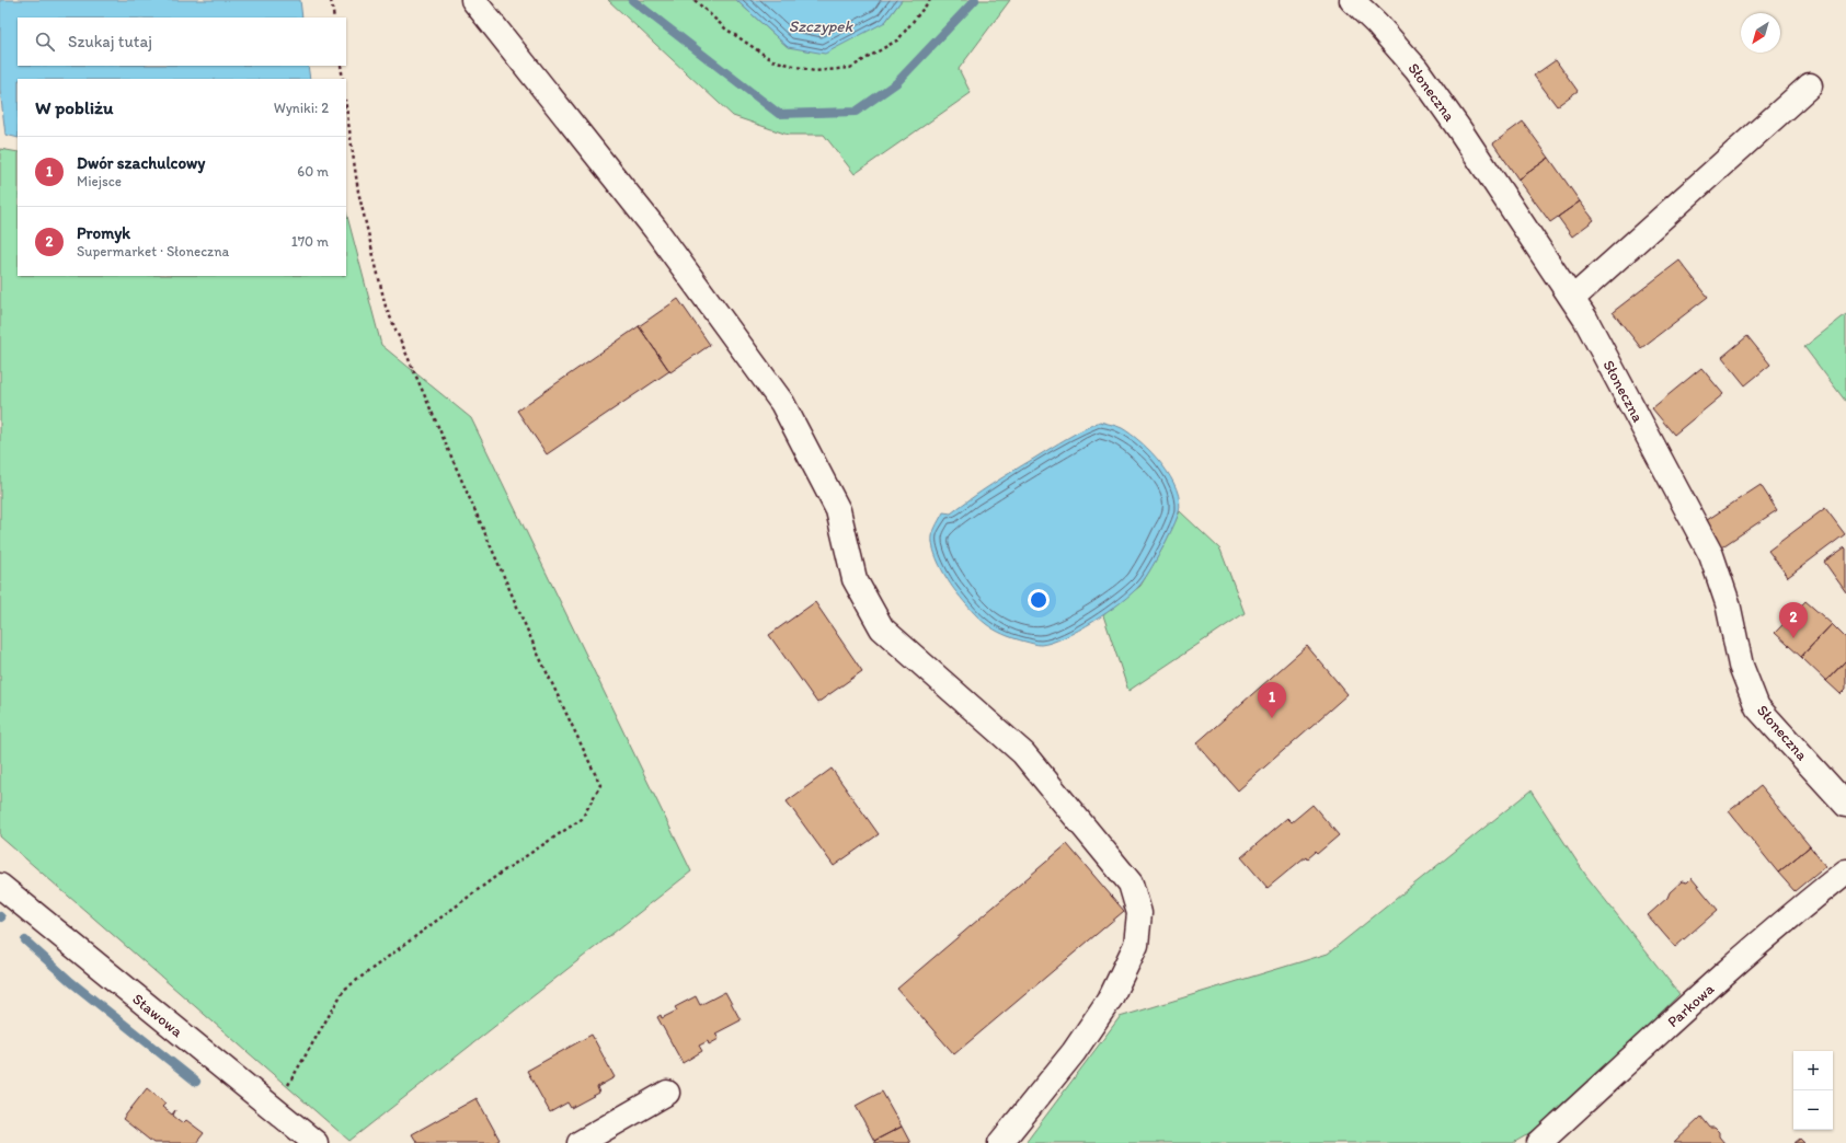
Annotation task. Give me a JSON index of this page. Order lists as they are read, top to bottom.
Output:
{
  "streets": {
    "street": ["Słoneczna", "Parkowa", "Stawowa"]
  },
  "water": ["Szczypek"],
  "north": "bottom left",
  "page": {
    "search": "Szukaj tutaj",
    "heading": ["W pobliżu", "Wyniki: 2"],
    "list": [
      {
        "mark": "1",
        "name": "Dwór szachulcowy",
        "note": "Miejsce",
        "value": "60 m"
      },
      {
        "mark": "2",
        "name": "Promyk",
        "note": "Supermarket · Słoneczna",
        "value": "170 m"
      }
    ],
    "pins": ["2", "1"],
    "map_buttons": ["+", "−"]
  }
}
